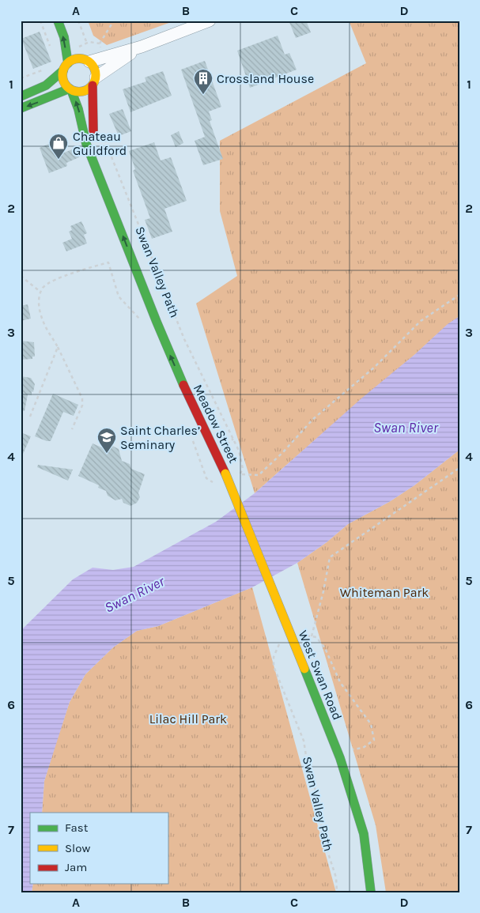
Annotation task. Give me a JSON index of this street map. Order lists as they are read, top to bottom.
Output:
{
  "streets": {
    "main road": ["Meadow Street", "West Swan Road"],
    "path": ["Swan Valley Path"]
  },
  "crossings": [
    ["Swan Valley Path", "Meadow Street"],
    ["Meadow Street", "West Swan Road"]
  ],
  "water": ["Swan River"],
  "parks": ["Whiteman Park", "Lilac Hill Park"],
  "places": {
    "building": ["Crossland House"],
    "shop": ["Chateau Guildford"],
    "school or university": ["Saint Charles’ Seminary"]
  },
  "legend": ["Fast", "Slow", "Jam"],
  "grid": {
    "columns": [
      "A",
      "B",
      "C",
      "D"
    ],
    "rows": [
      "1",
      "2",
      "3",
      "4",
      "5",
      "6",
      "7"
    ]
  }
}
